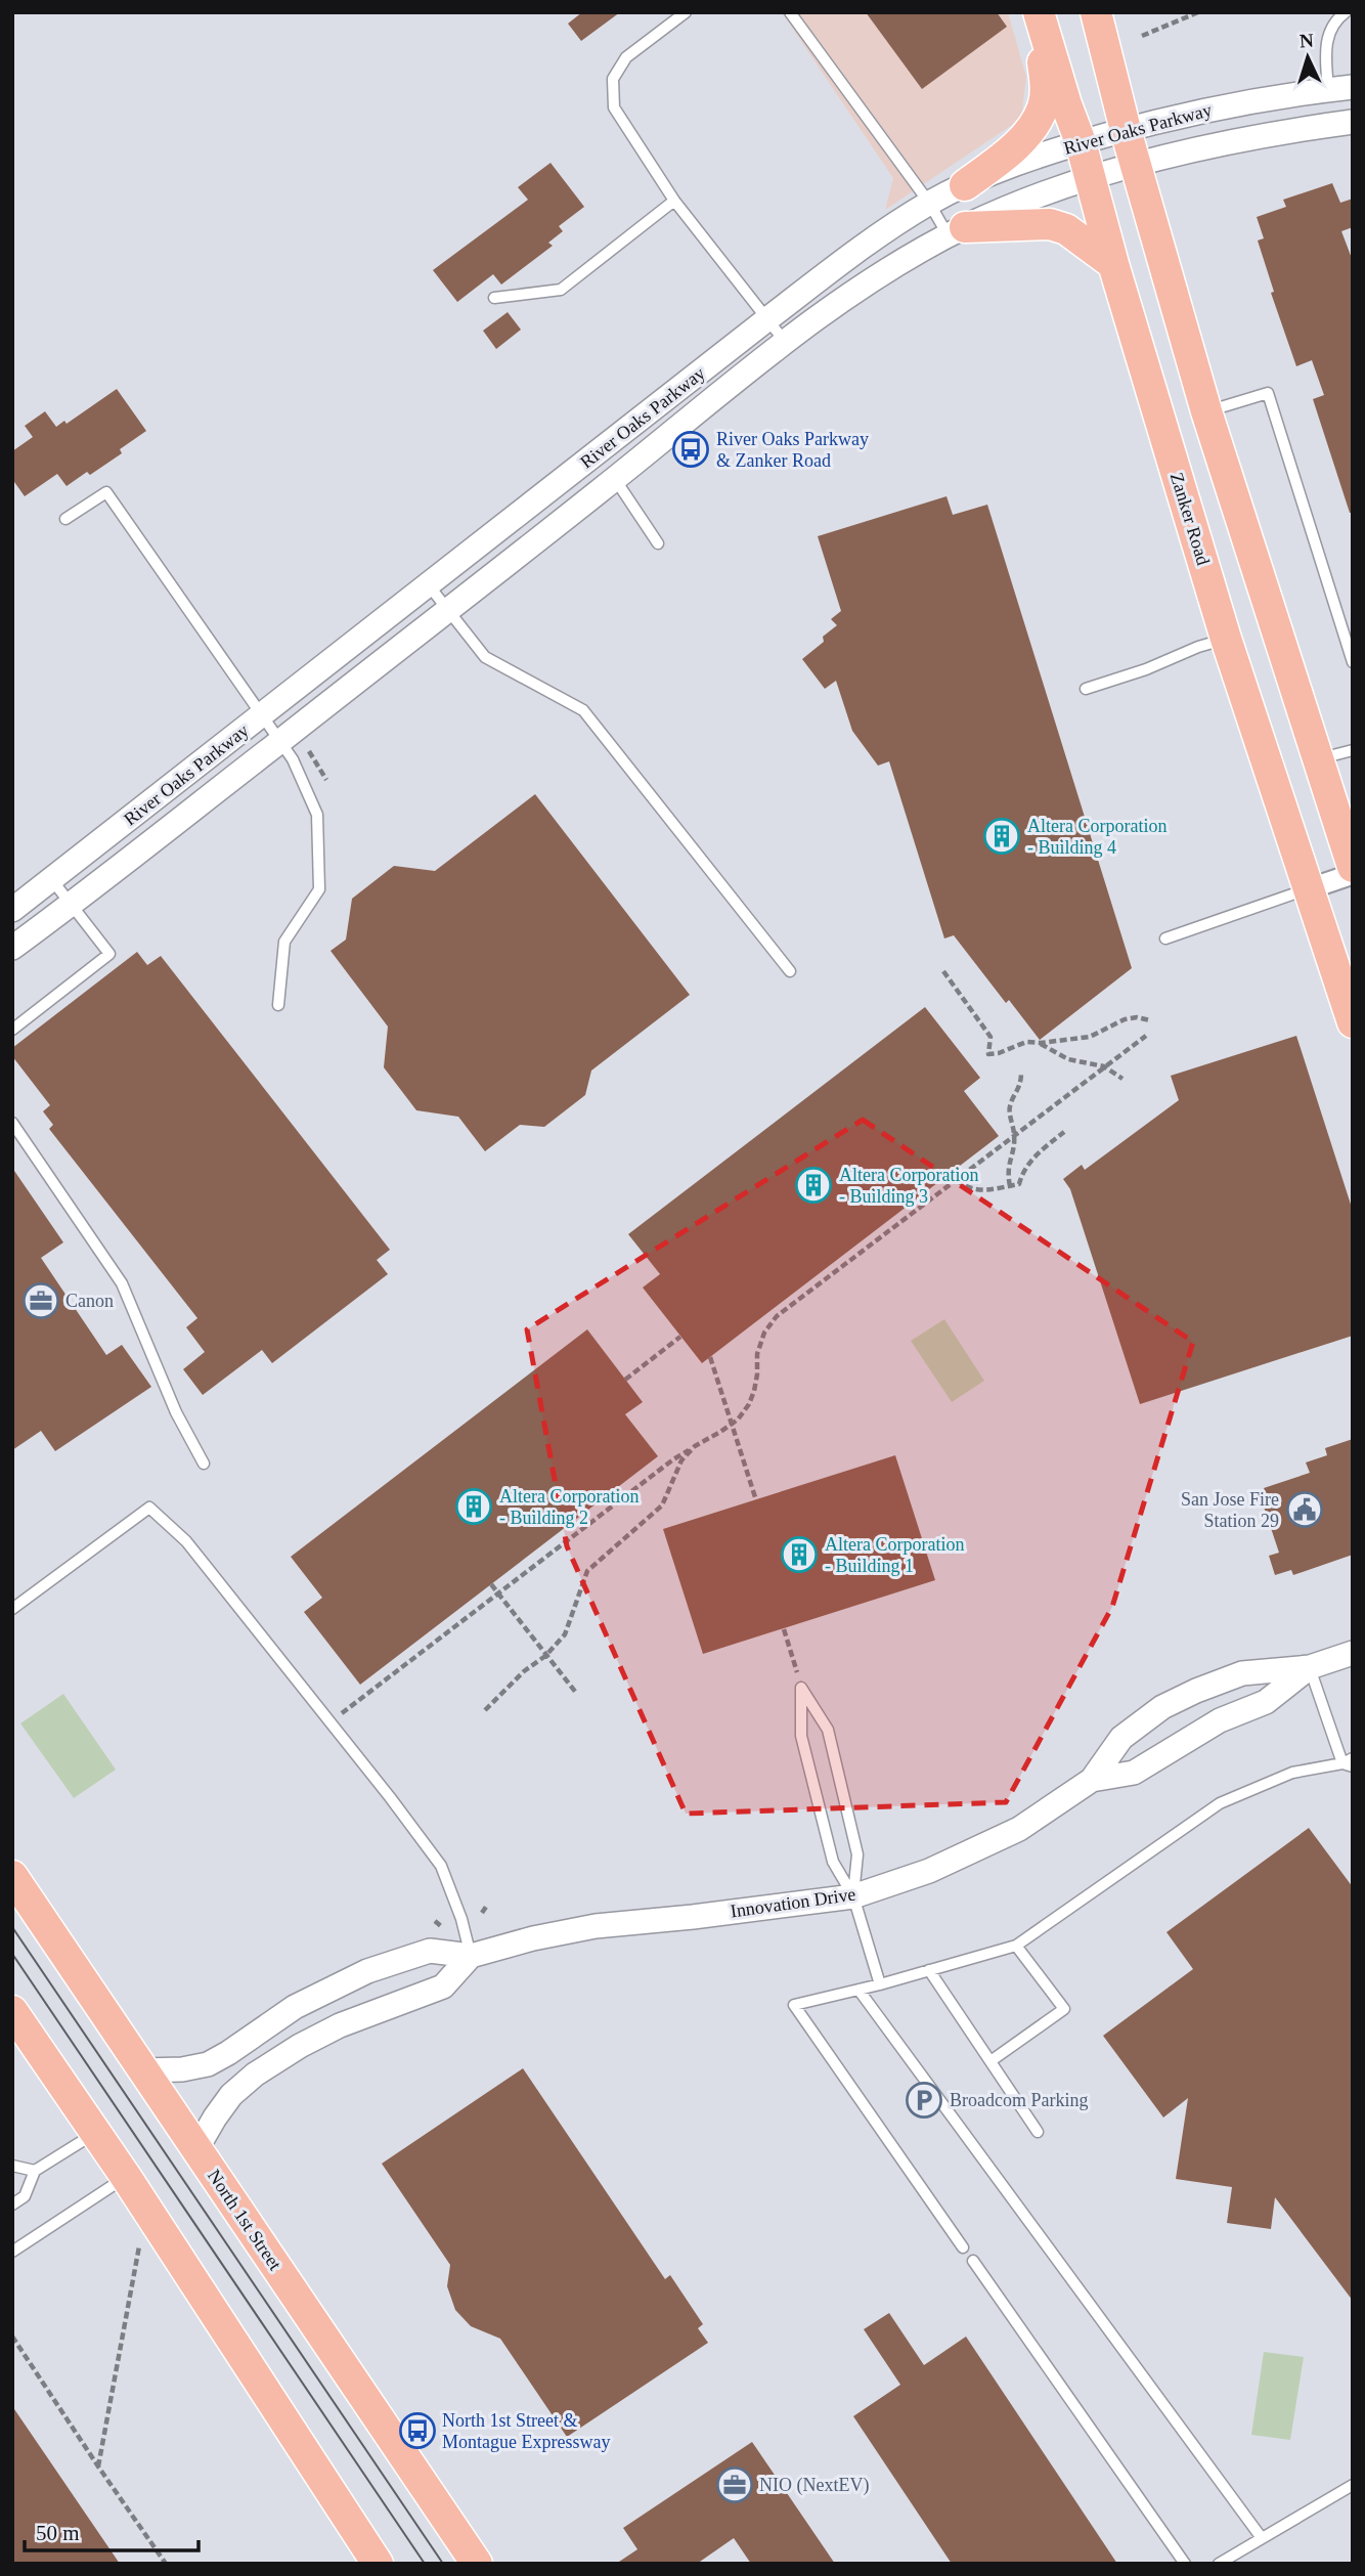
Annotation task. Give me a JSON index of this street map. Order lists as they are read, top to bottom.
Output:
{
  "streets": {
    "main road": ["Zanker Road", "North 1st Street"],
    "street": ["River Oaks Parkway", "Innovation Drive"]
  },
  "crossings": [
    ["River Oaks Parkway", "Zanker Road"],
    ["Innovation Drive", "North 1st Street"]
  ],
  "places": {
    "bus stop": ["River Oaks Parkway & Zanker Road", "North 1st Street & Montague Expressway"],
    "building": [
      "Altera Corporation - Building 4",
      "Altera Corporation - Building 3",
      "Altera Corporation - Building 2",
      "Altera Corporation - Building 1"
    ],
    "office": ["Canon", "NIO (NextEV)"],
    "public building": ["San Jose Fire Station 29"],
    "parking": ["Broadcom Parking"]
  },
  "scale_bar": "50 m",
  "north": "top"
}
